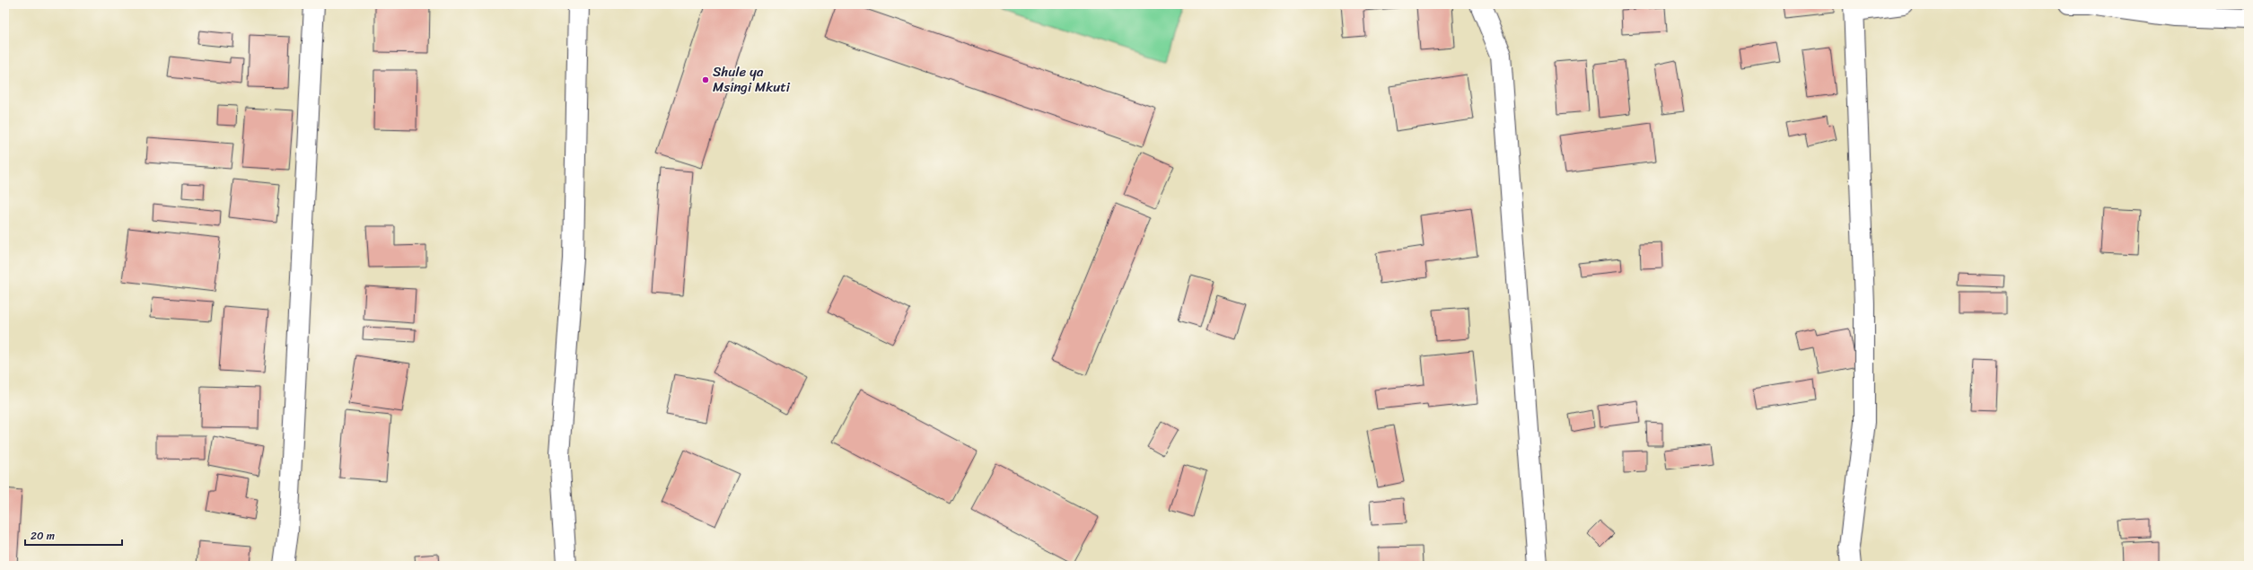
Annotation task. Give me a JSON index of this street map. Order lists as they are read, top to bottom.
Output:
{
  "places": ["Shule ya Msingi Mkuti"],
  "scale_bar": "20 m"
}
